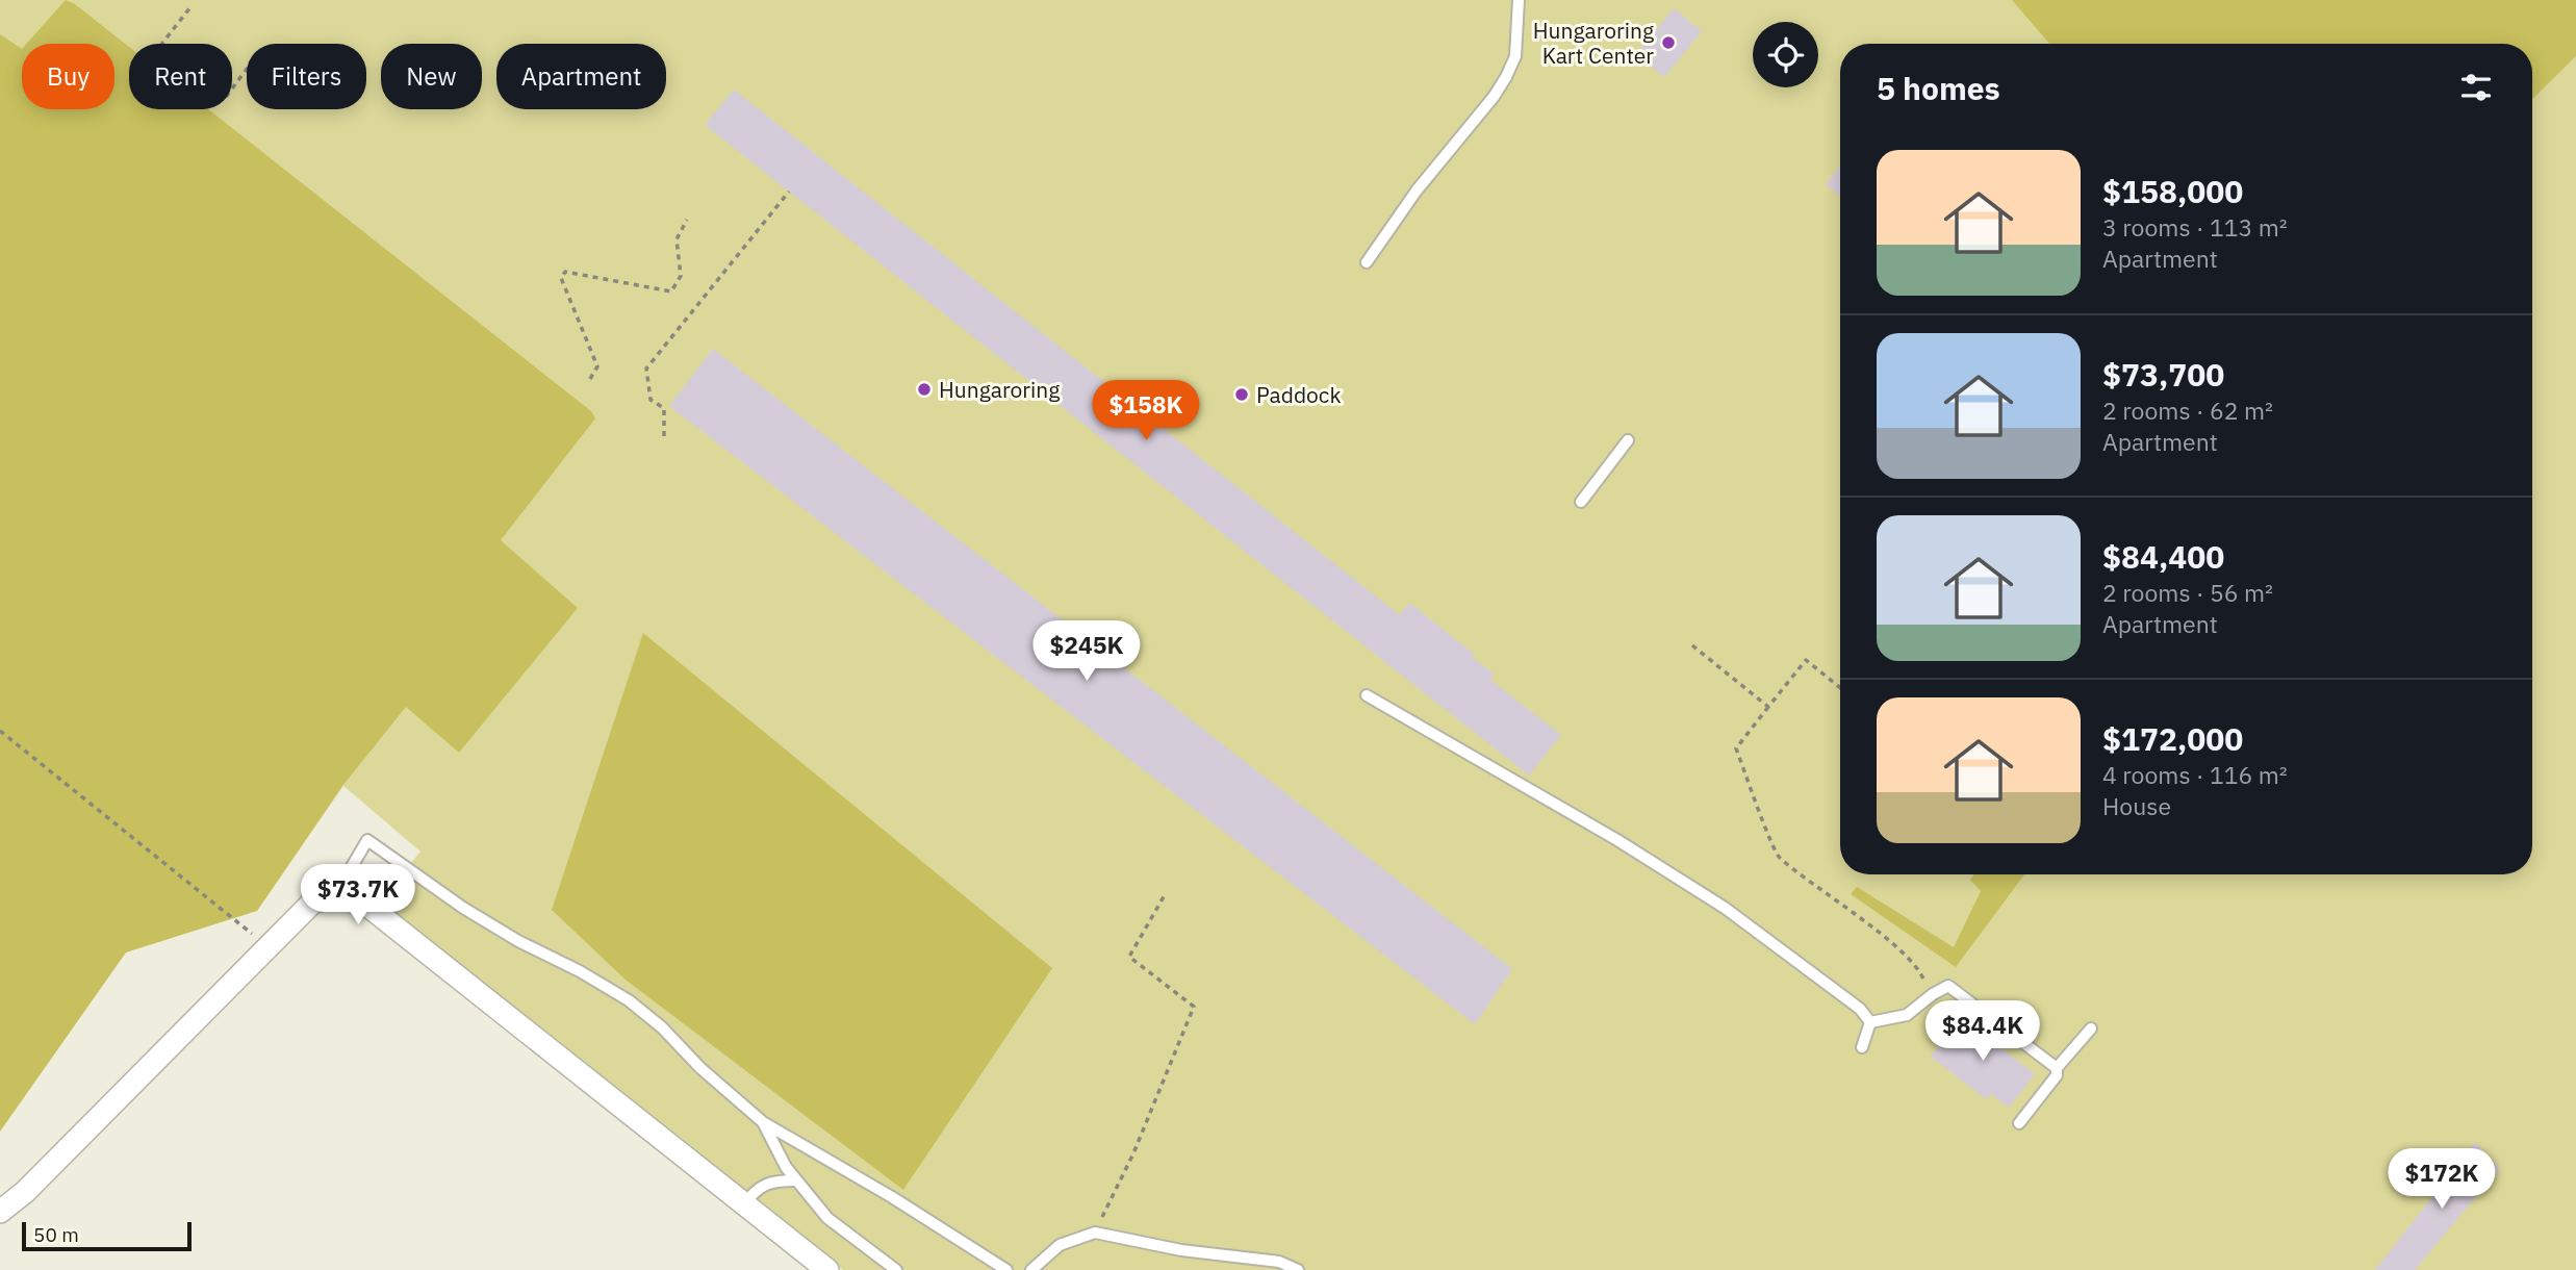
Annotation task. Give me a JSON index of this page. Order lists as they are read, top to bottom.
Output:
{
  "places": ["Hungaroring Kart Center", "Hungaroring", "Paddock"],
  "scale_bar": "50 m",
  "page": {
    "chip": [
      "Buy",
      "Rent",
      "Filters",
      "New",
      "Apartment"
    ],
    "heading": "5 homes",
    "list": [
      {
        "name": "$158,000",
        "note": "3 rooms · 113 m² · Apartment"
      },
      {
        "name": "$73,700",
        "note": "2 rooms · 62 m² · Apartment"
      },
      {
        "name": "$84,400",
        "note": "2 rooms · 56 m² · Apartment"
      },
      {
        "name": "$172,000",
        "note": "4 rooms · 116 m² · House"
      }
    ],
    "price": [
      "$158K",
      "$245K",
      "$73.7K",
      "$84.4K",
      "$172K"
    ],
    "scale": "50 m"
  }
}
